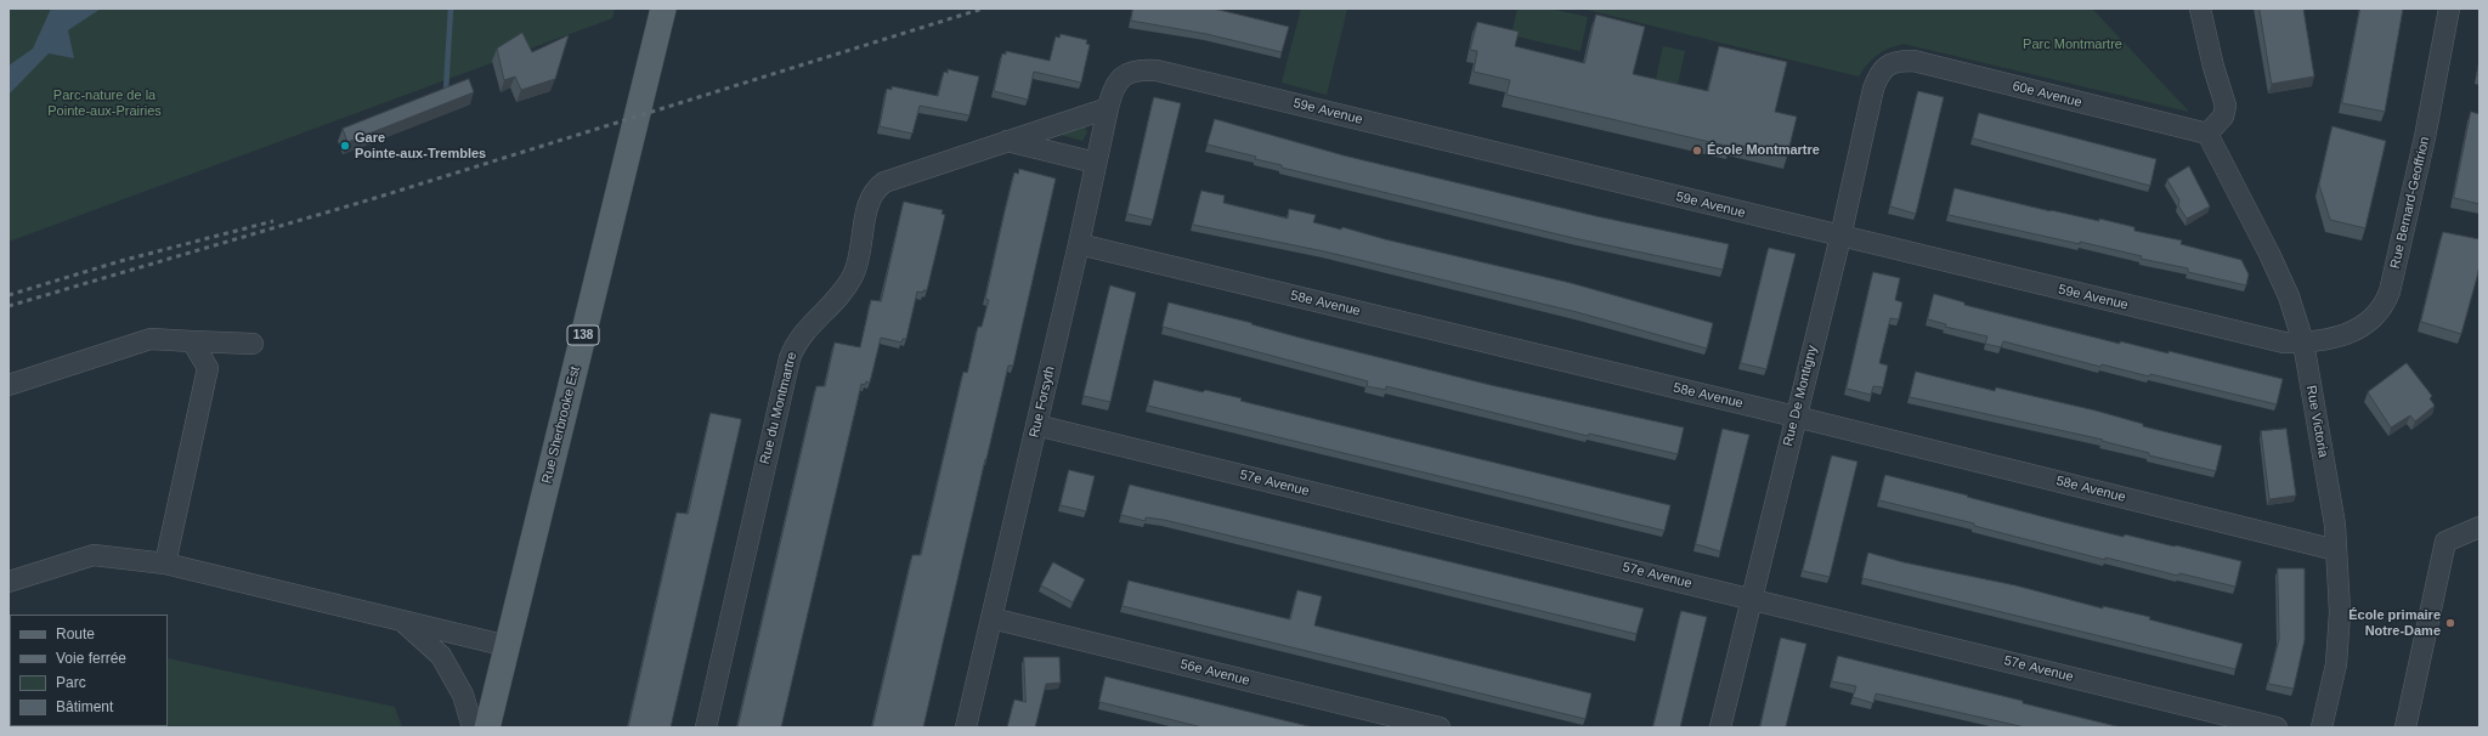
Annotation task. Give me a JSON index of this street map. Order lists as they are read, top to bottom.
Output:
{
  "streets": {
    "main road": ["138", "Rue Sherbrooke Est"],
    "street": [
      "60e Avenue",
      "59e Avenue",
      "Rue Bernard-Geoffrion",
      "58e Avenue",
      "Rue De Montigny",
      "Rue Forsyth",
      "Rue du Montmartre",
      "Rue Victoria",
      "57e Avenue",
      "56e Avenue"
    ]
  },
  "crossings": [
    ["60e Avenue", "Rue De Montigny"],
    ["60e Avenue", "Rue Victoria"],
    ["59e Avenue", "Rue Bernard-Geoffrion"],
    ["59e Avenue", "Rue De Montigny"],
    ["59e Avenue", "Rue Forsyth"],
    ["59e Avenue", "Rue Victoria"],
    ["Rue Bernard-Geoffrion", "Rue Victoria"],
    ["58e Avenue", "Rue De Montigny"],
    ["58e Avenue", "Rue Forsyth"],
    ["58e Avenue", "Rue Victoria"],
    ["Rue De Montigny", "57e Avenue"],
    ["Rue Forsyth", "Rue du Montmartre"],
    ["Rue Forsyth", "57e Avenue"],
    ["Rue Forsyth", "56e Avenue"]
  ],
  "parks": ["Parc Montmartre", "Parc-nature de la Pointe-aux-Prairies"],
  "places": ["Gare Pointe-aux-Trembles", "École Montmartre", "École primaire Notre-Dame"],
  "legend": [
    "Route",
    "Voie ferrée",
    "Parc",
    "Bâtiment"
  ]
}
